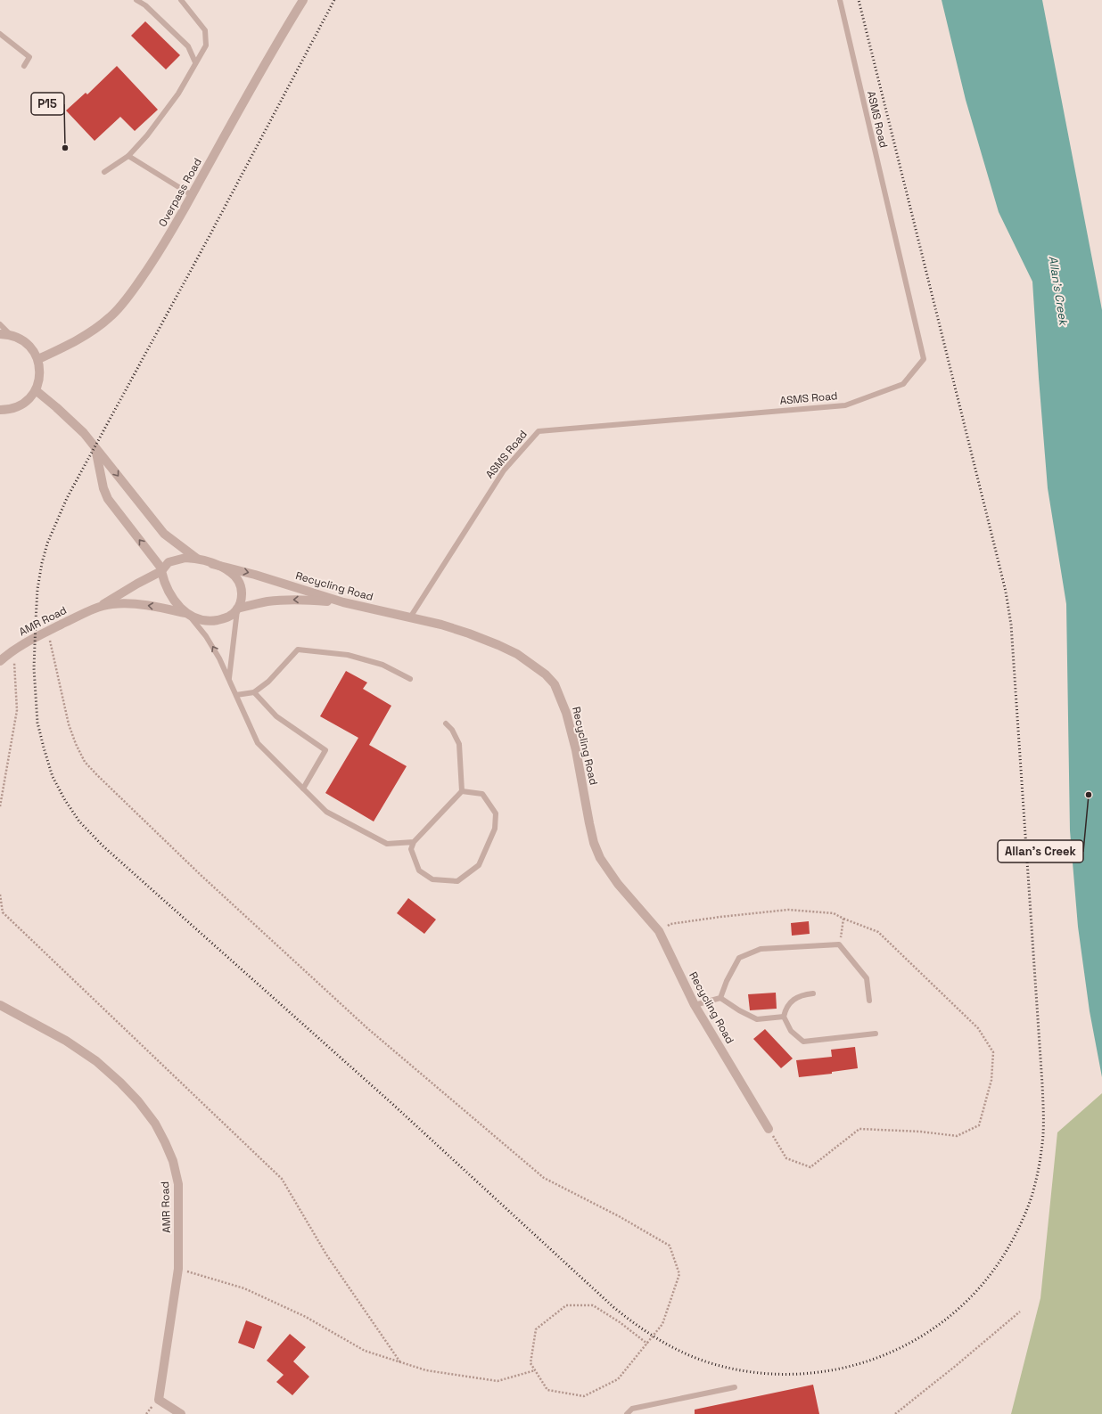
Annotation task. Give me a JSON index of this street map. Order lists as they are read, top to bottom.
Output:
{
  "streets": {
    "street": ["Overpass Road", "Recycling Road", "AMR Road"],
    "lane": ["ASMS Road"]
  },
  "crossings": [
    ["ASMS Road", "Recycling Road"],
    ["Recycling Road", "AMR Road"]
  ],
  "water": ["Allan's Creek"],
  "places": ["P15", "Allan's Creek"]
}
